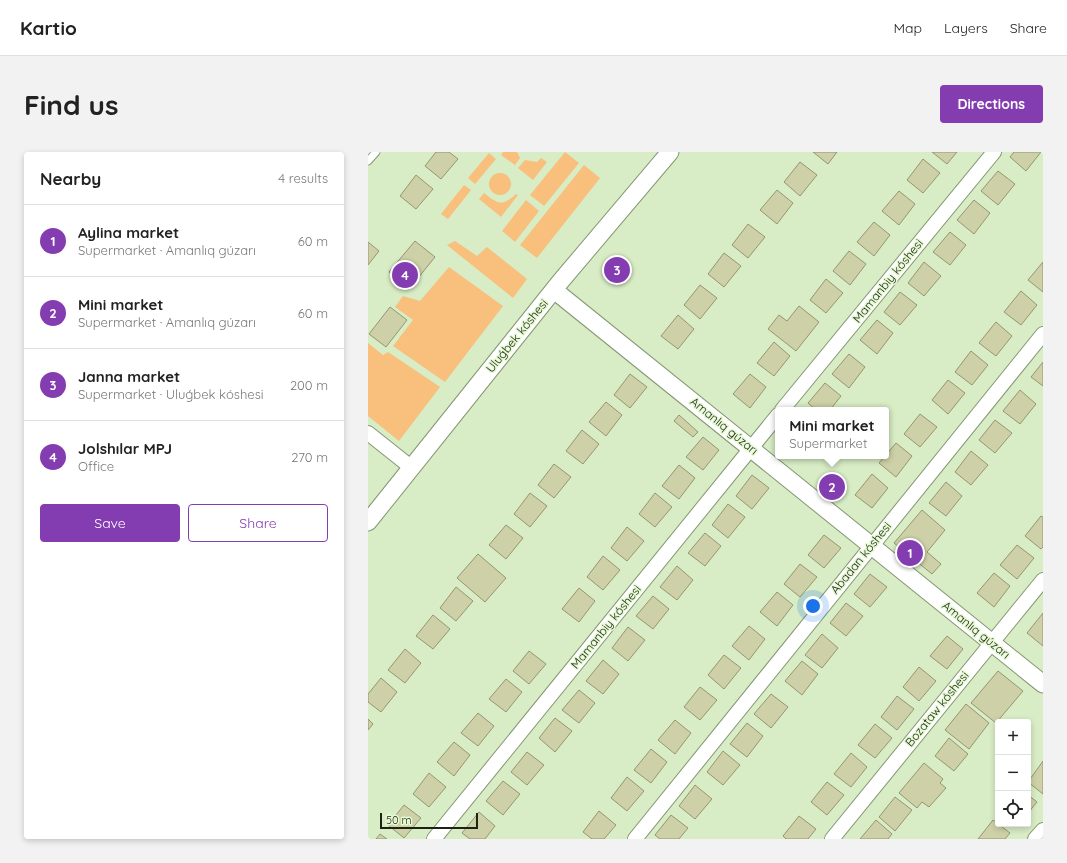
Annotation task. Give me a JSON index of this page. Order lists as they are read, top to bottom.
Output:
{
  "streets": {
    "street": [
      "Mamanbiy kóshesi",
      "Uluǵbek kóshesi",
      "Amanlıq gúzarı",
      "Abadan kóshesi",
      "Bozataw kóshesi"
    ]
  },
  "crossings": [
    ["Mamanbiy kóshesi", "Amanlıq gúzarı"],
    ["Uluǵbek kóshesi", "Amanlıq gúzarı"],
    ["Amanlıq gúzarı", "Abadan kóshesi"],
    ["Amanlıq gúzarı", "Bozataw kóshesi"]
  ],
  "scale_bar": "50 m",
  "page": {
    "header": "Kartio",
    "nav": ["Map", "Layers", "Share"],
    "buttons": [
      "Directions",
      ["Save", "Share"]
    ],
    "title": "Find us",
    "heading": ["Nearby", "4 results"],
    "list": [
      {
        "mark": "1",
        "name": "Aylina market",
        "note": "Supermarket · Amanlıq gúzarı",
        "value": "60 m"
      },
      {
        "mark": "2",
        "name": "Mini market",
        "note": "Supermarket · Amanlıq gúzarı",
        "value": "60 m"
      },
      {
        "mark": "3",
        "name": "Janna market",
        "note": "Supermarket · Uluǵbek kóshesi",
        "value": "200 m"
      },
      {
        "mark": "4",
        "name": "Jolshılar MPJ",
        "note": "Office",
        "value": "270 m"
      }
    ],
    "pins": [
      "3",
      "4",
      "2",
      "1"
    ],
    "popup": ["Mini market", "Supermarket"],
    "map_buttons": ["+", "−"],
    "scale": "50 m"
  }
}
